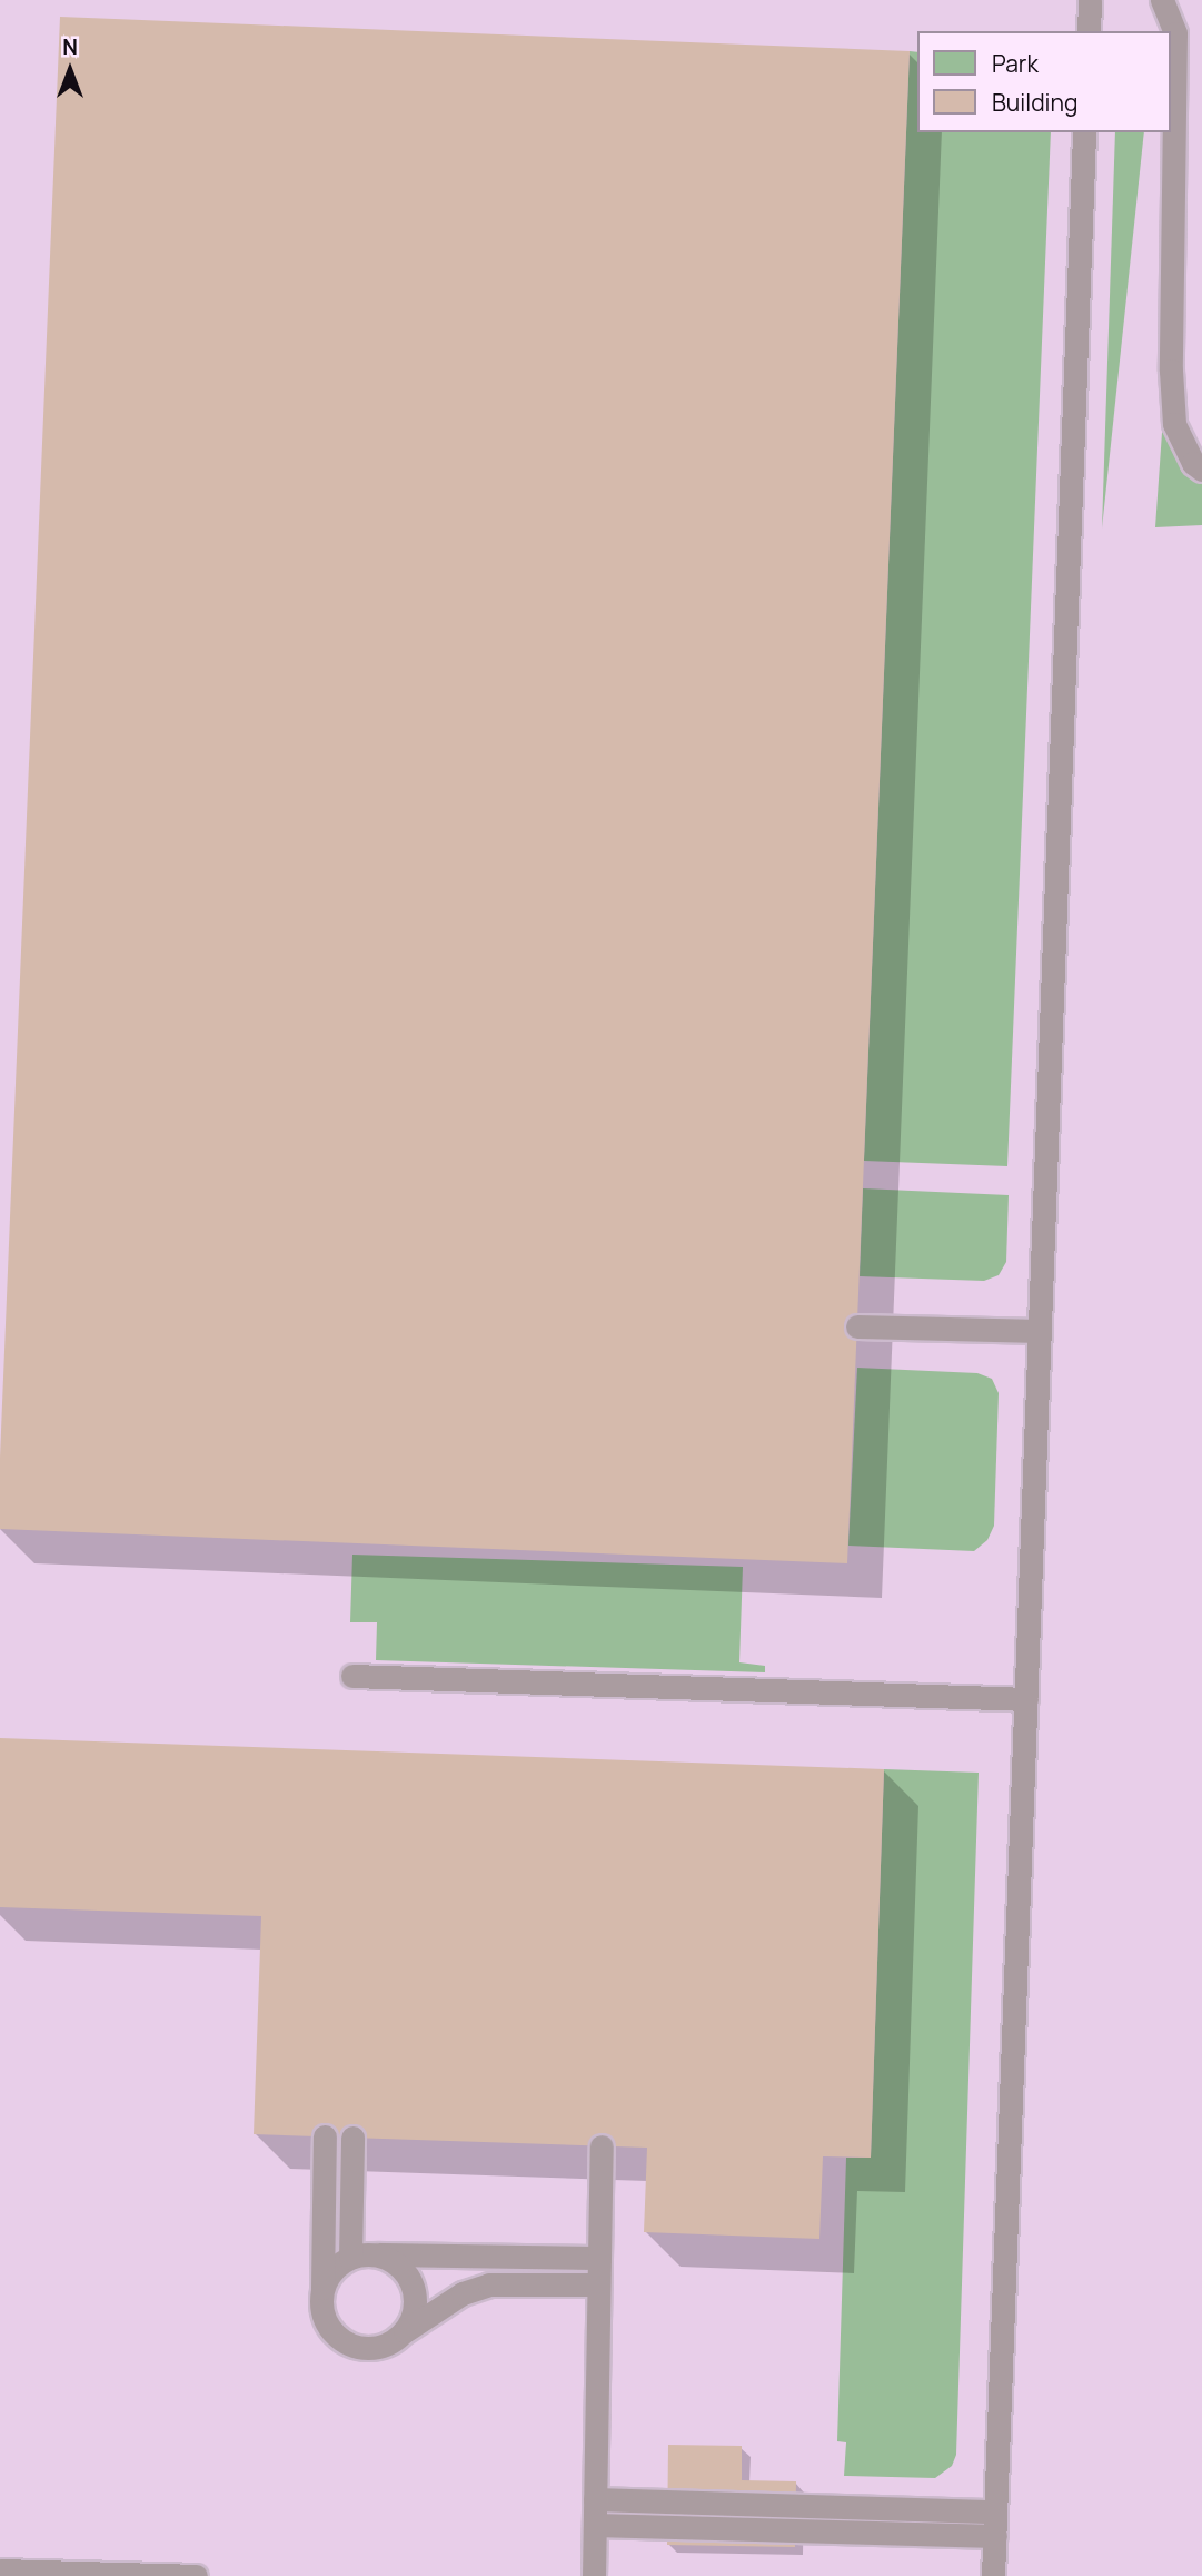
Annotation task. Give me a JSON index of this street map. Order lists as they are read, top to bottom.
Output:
{
  "legend": ["Park", "Building"],
  "north": "top"
}
